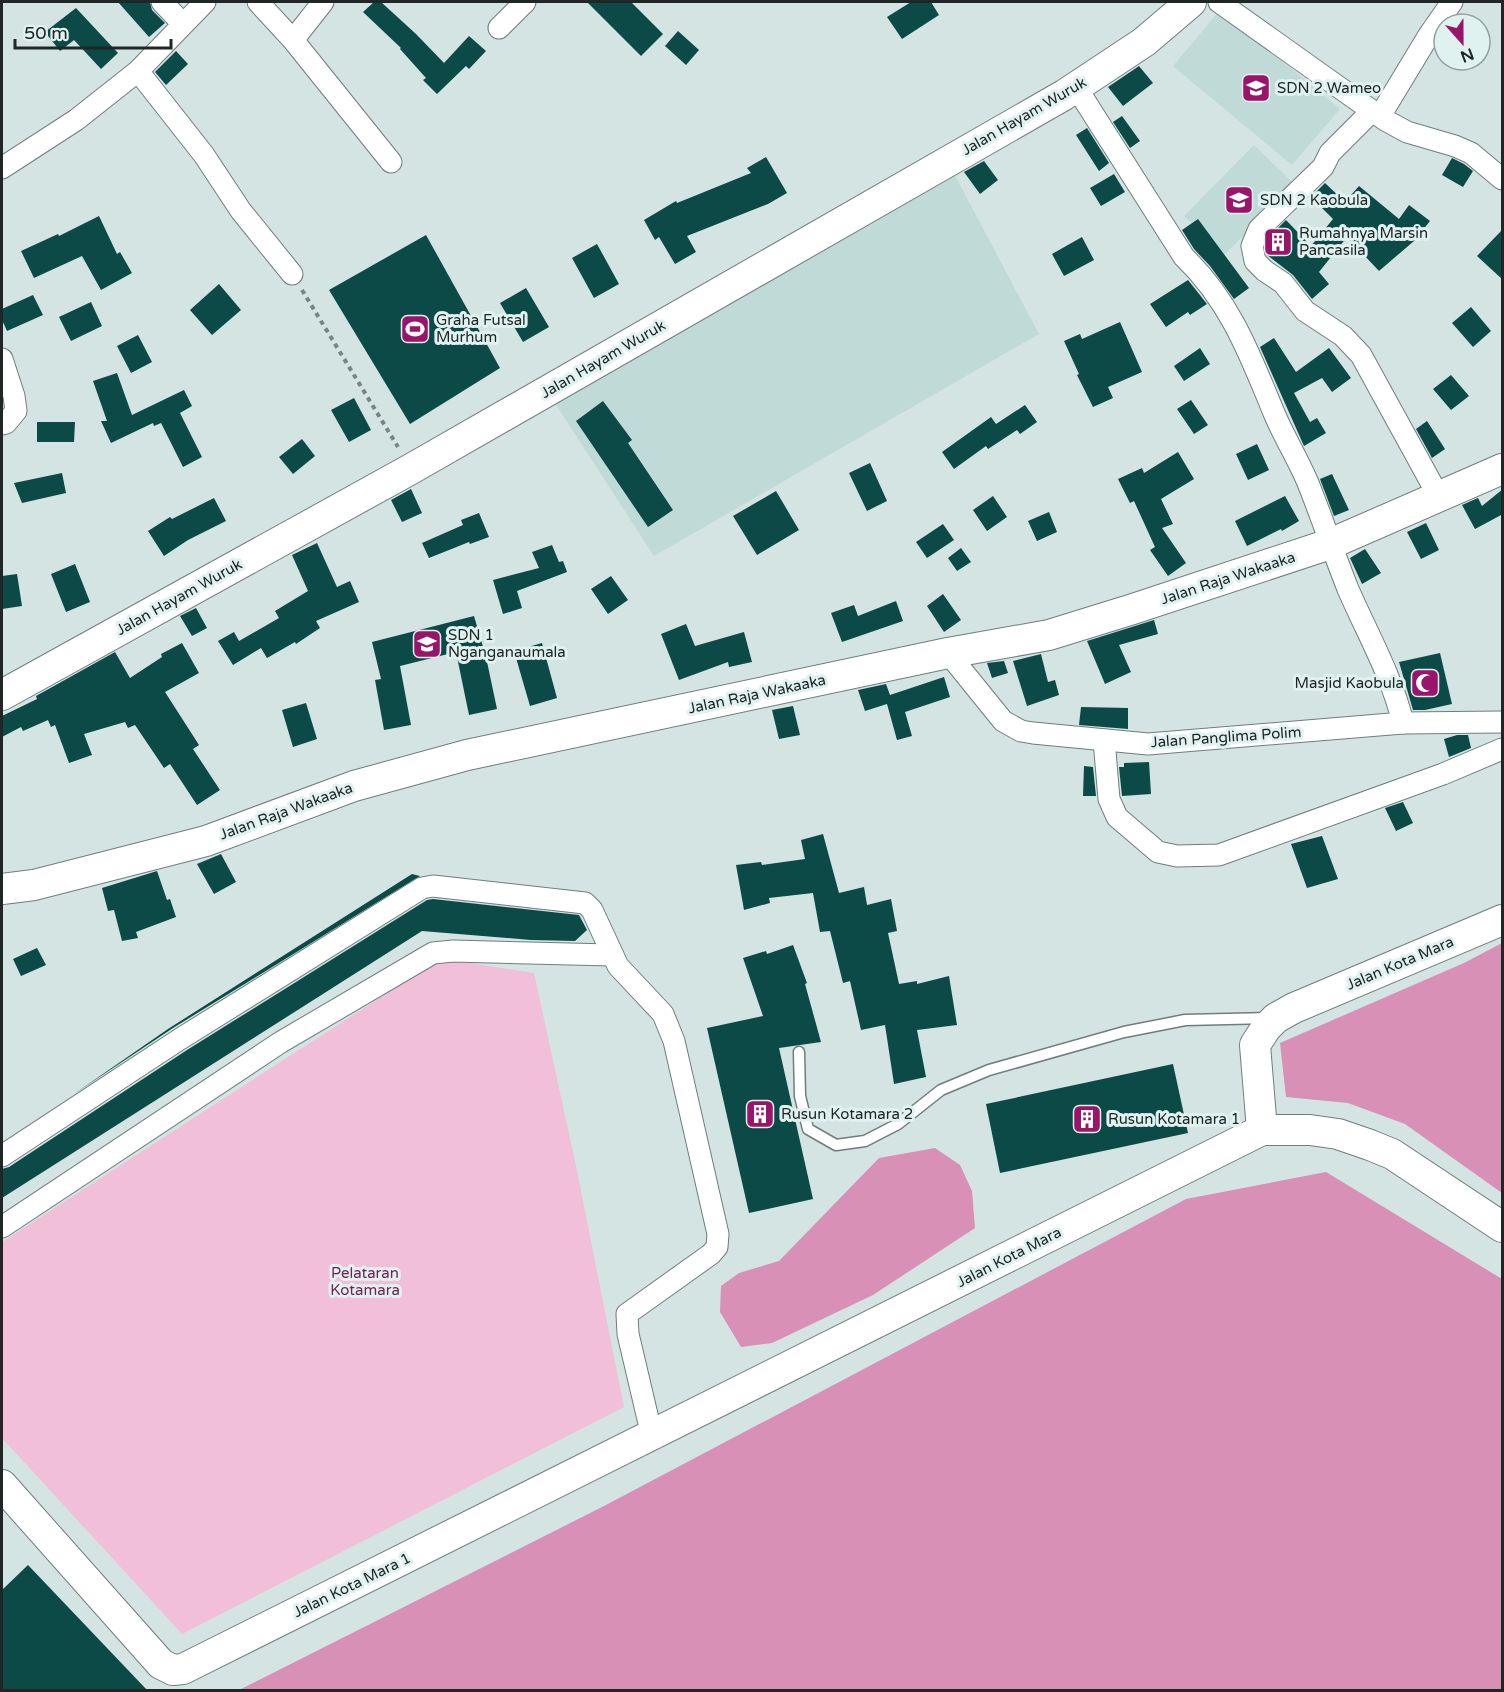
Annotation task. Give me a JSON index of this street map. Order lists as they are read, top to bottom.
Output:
{
  "streets": {
    "street": [
      "Jalan Hayam Wuruk",
      "Jalan Raja Wakaaka",
      "Jalan Panglima Polim",
      "Jalan Kota Mara",
      "Jalan Kota Mara 1"
    ]
  },
  "crossings": [
    ["Jalan Raja Wakaaka", "Jalan Panglima Polim"],
    ["Jalan Kota Mara", "Jalan Kota Mara 1"]
  ],
  "parks": ["Pelataran Kotamara"],
  "places": {
    "school or university": ["SDN 2 Wameo", "SDN 2 Kaobula", "SDN 1 Nganganaumala"],
    "building": ["Rumahnya Marsin Pancasila", "Rusun Kotamara 2", "Rusun Kotamara 1"],
    "sports": ["Graha Futsal Murhum"],
    "mosque": ["Masjid Kaobula"]
  },
  "scale_bar": "50 m",
  "north": "bottom"
}
